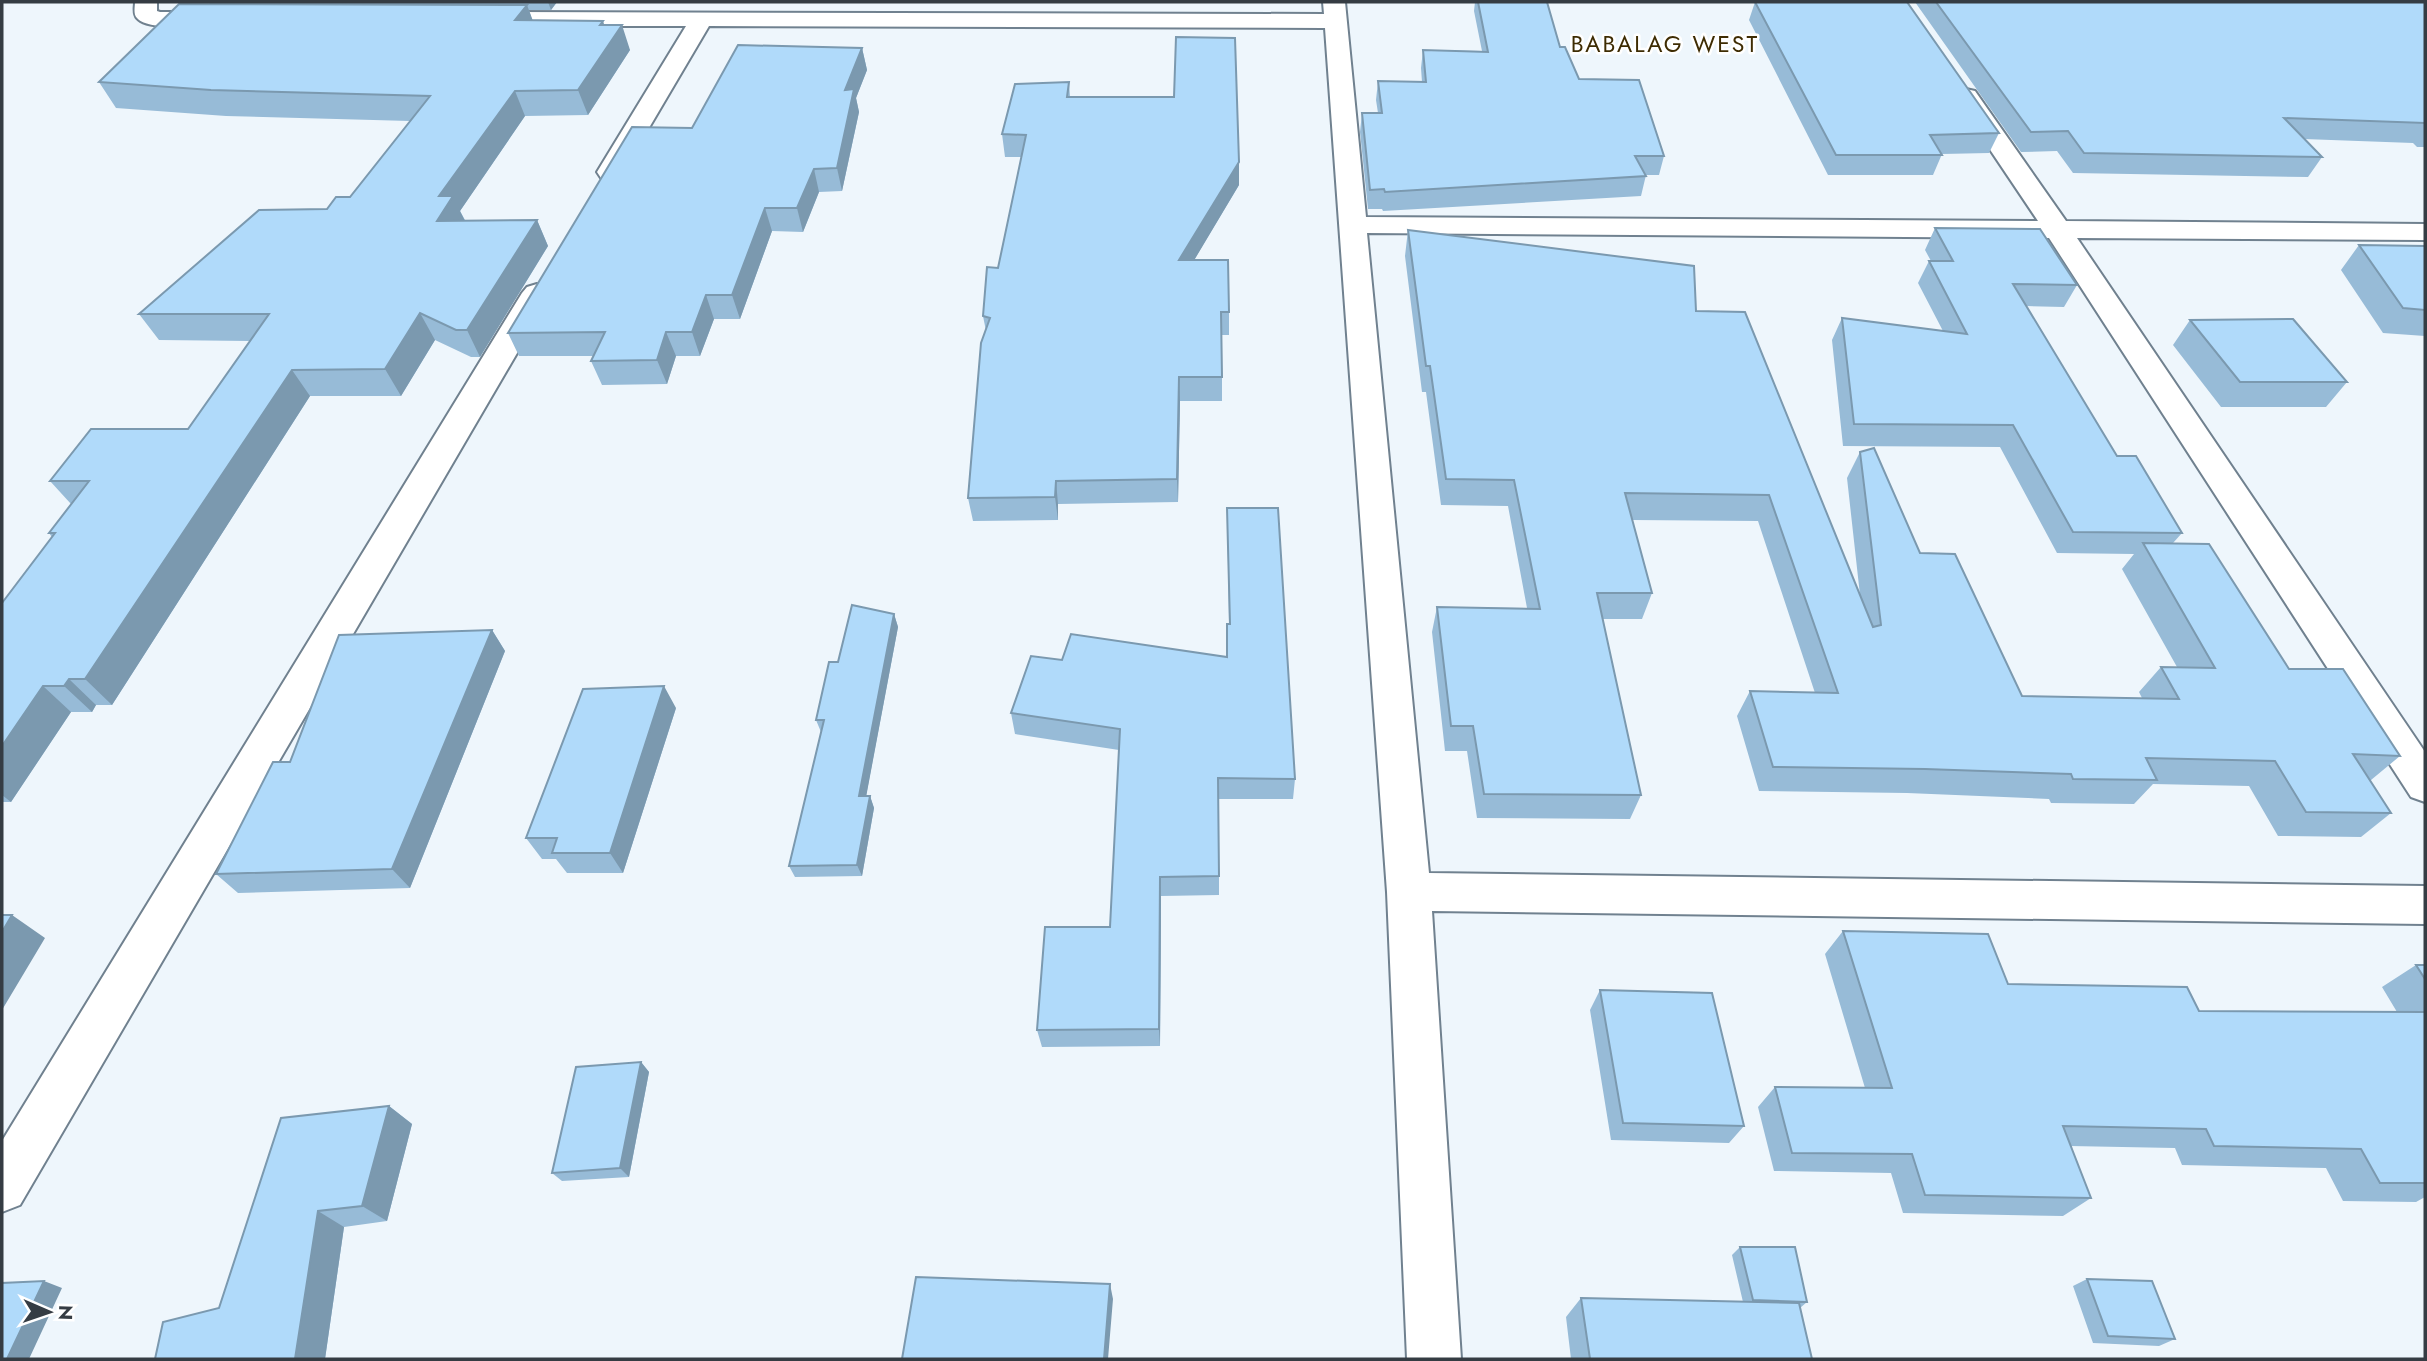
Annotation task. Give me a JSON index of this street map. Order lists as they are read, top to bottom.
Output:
{
  "districts": ["BABALAG WEST"],
  "north": "right"
}
